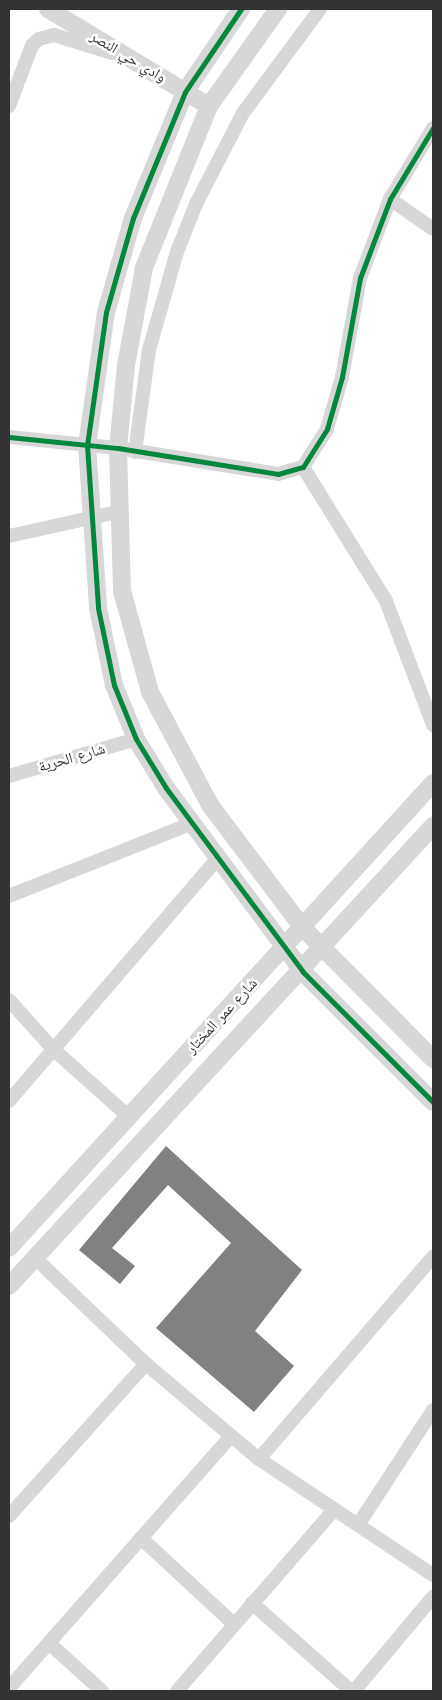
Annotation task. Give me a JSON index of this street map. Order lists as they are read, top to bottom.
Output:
{
  "streets": {
    "street": ["وادي حي النصر", "شارع الحرية", "شارع عمر المختار"]
  }
}
